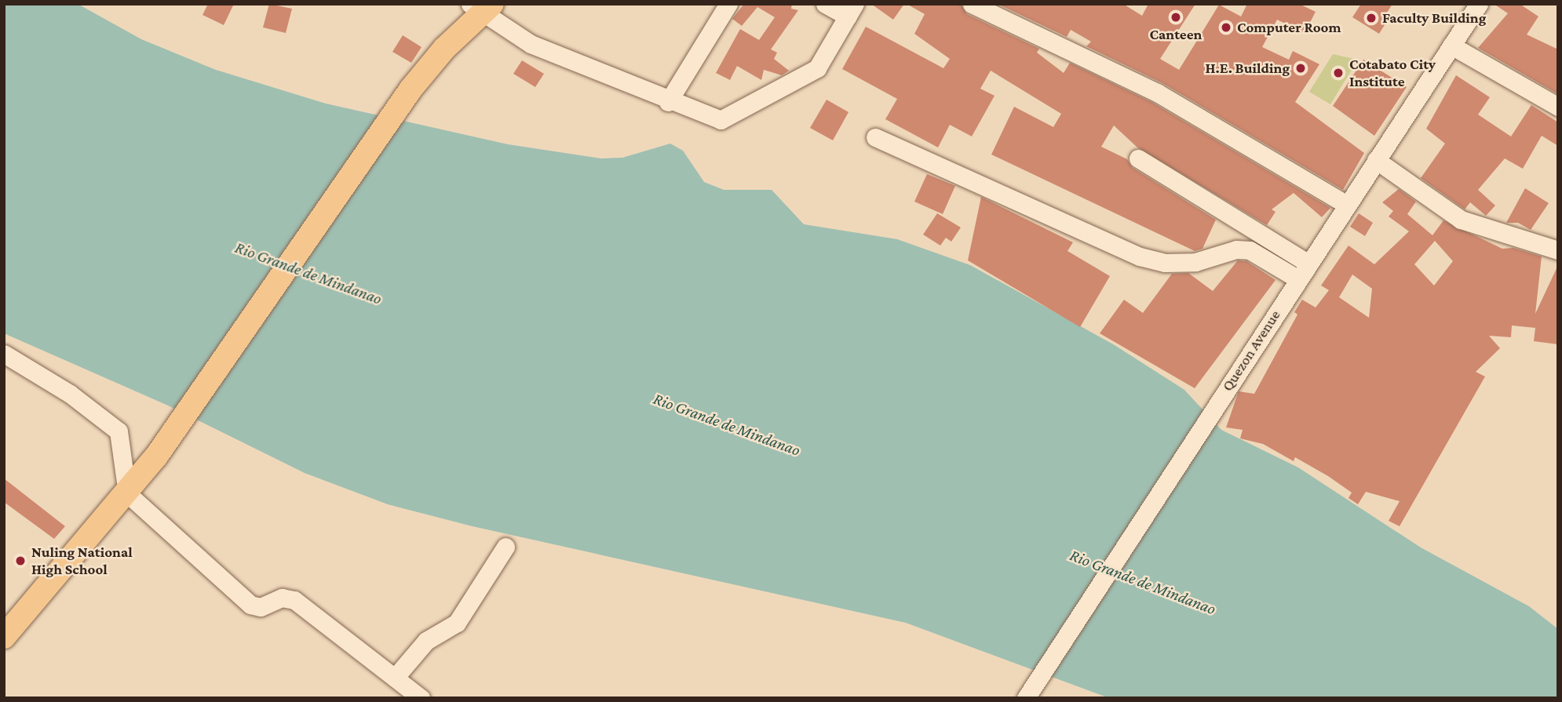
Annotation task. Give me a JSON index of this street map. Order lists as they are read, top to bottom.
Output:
{
  "streets": {
    "street": ["Quezon Avenue"]
  },
  "water": ["Rio Grande de Mindanao"],
  "places": [
    "Canteen",
    "Faculty Building",
    "Computer Room",
    "H.E. Building",
    "Cotabato City Institute",
    "Nuling National High School"
  ]
}
